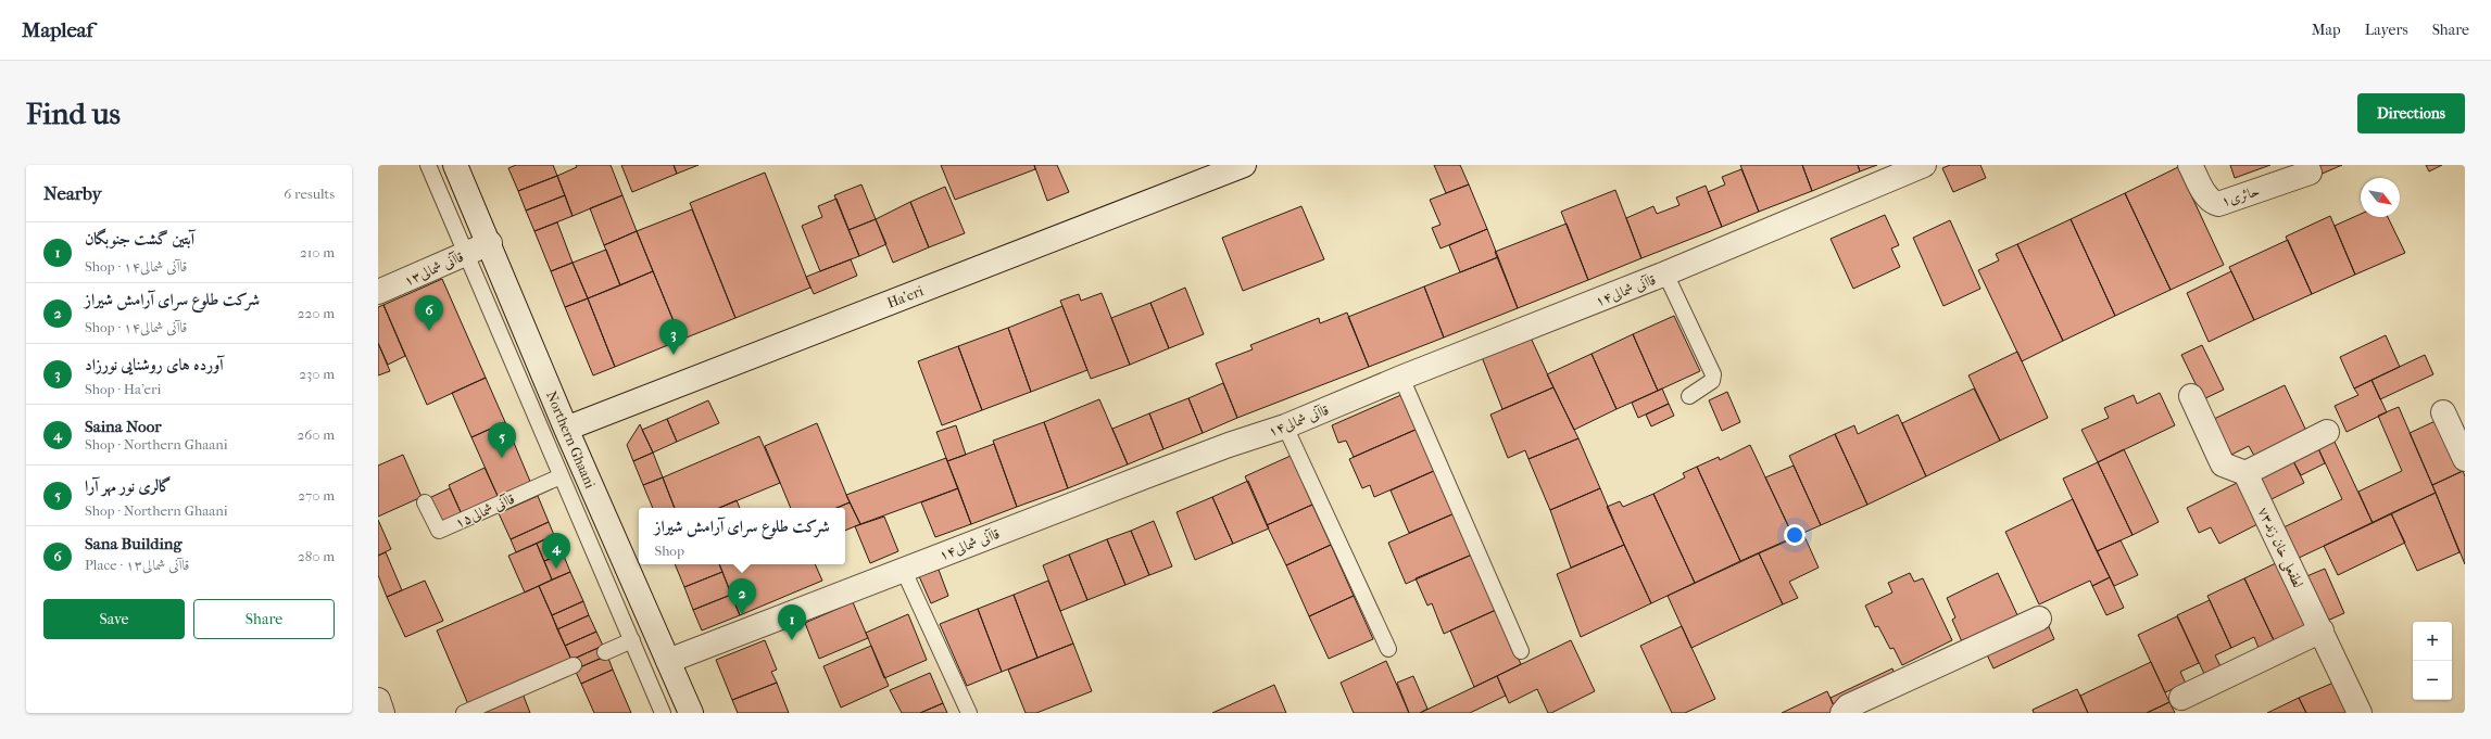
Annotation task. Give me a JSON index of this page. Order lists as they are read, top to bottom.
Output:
{
  "streets": {
    "street": [
      "حائری۱",
      "قاآنی شمالی۱۳",
      "قاآنی شمالی۱۴",
      "Ha'eri",
      "Northern Ghaani",
      "لطفعلی خان زند۷۳"
    ],
    "lane": ["۱۵قاآنی شمالی"]
  },
  "crossings": [
    ["قاآنی شمالی۱۳", "Northern Ghaani"],
    ["قاآنی شمالی۱۴", "Northern Ghaani"],
    ["Ha'eri", "Northern Ghaani"]
  ],
  "north": "bottom right",
  "page": {
    "header": "Mapleaf",
    "nav": ["Map", "Layers", "Share"],
    "buttons": [
      "Directions",
      ["Save", "Share"]
    ],
    "title": "Find us",
    "heading": ["Nearby", "6 results"],
    "list": [
      {
        "mark": "1",
        "name": "آبتین گشت جنوبگان",
        "note": "Shop · قاآنی شمالی۱۴",
        "value": "210 m"
      },
      {
        "mark": "2",
        "name": "شرکت طلوع سرای آرامش شیراز",
        "note": "Shop · قاآنی شمالی۱۴",
        "value": "220 m"
      },
      {
        "mark": "3",
        "name": "آورده های روشنایی نورزاد",
        "note": "Shop · Ha'eri",
        "value": "230 m"
      },
      {
        "mark": "4",
        "name": "Saina Noor",
        "note": "Shop · Northern Ghaani",
        "value": "260 m"
      },
      {
        "mark": "5",
        "name": "گالری نور مهر آرا",
        "note": "Shop · Northern Ghaani",
        "value": "270 m"
      },
      {
        "mark": "6",
        "name": "Sana Building",
        "note": "Place · قاآنی شمالی۱۳",
        "value": "280 m"
      }
    ],
    "pins": [
      "6",
      "3",
      "5",
      "4",
      "2",
      "1"
    ],
    "popup": ["شرکت طلوع سرای آرامش شیراز", "Shop"],
    "map_buttons": ["+", "−"]
  }
}
